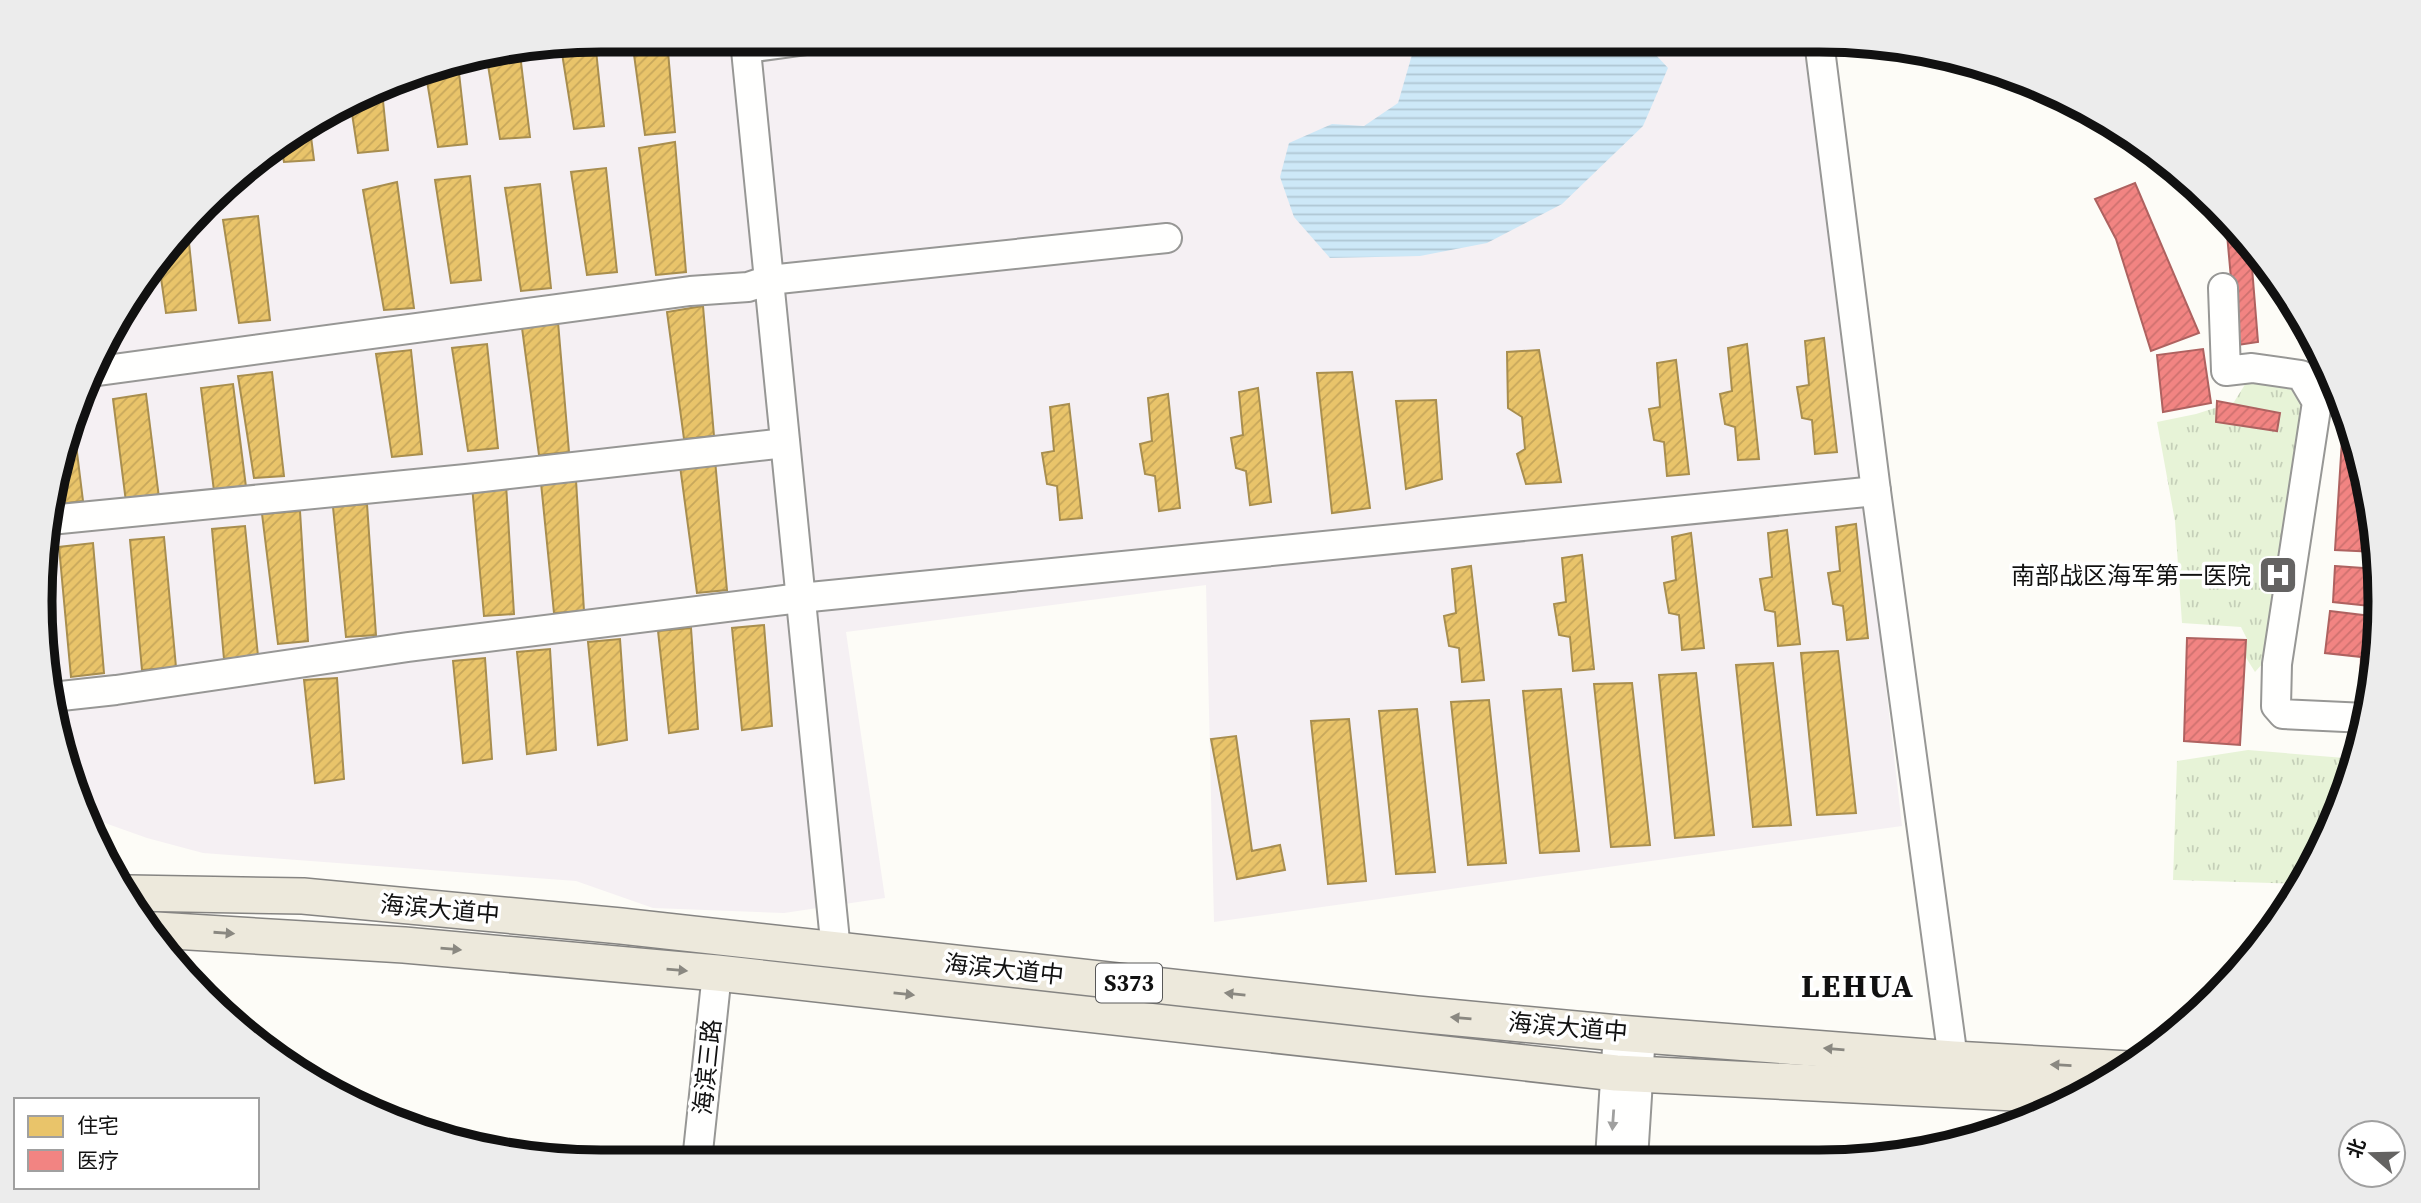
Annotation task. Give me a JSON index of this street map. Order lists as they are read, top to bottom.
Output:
{
  "streets": {
    "main road": ["海滨大道中", "S373"],
    "street": ["海滨三路"]
  },
  "crossings": [
    ["海滨大道中", "海滨三路"]
  ],
  "districts": ["LEHUA"],
  "places": {
    "hospital": ["南部战区海军第一医院"]
  },
  "legend": ["住宅", "医疗"],
  "north": "left"
}
